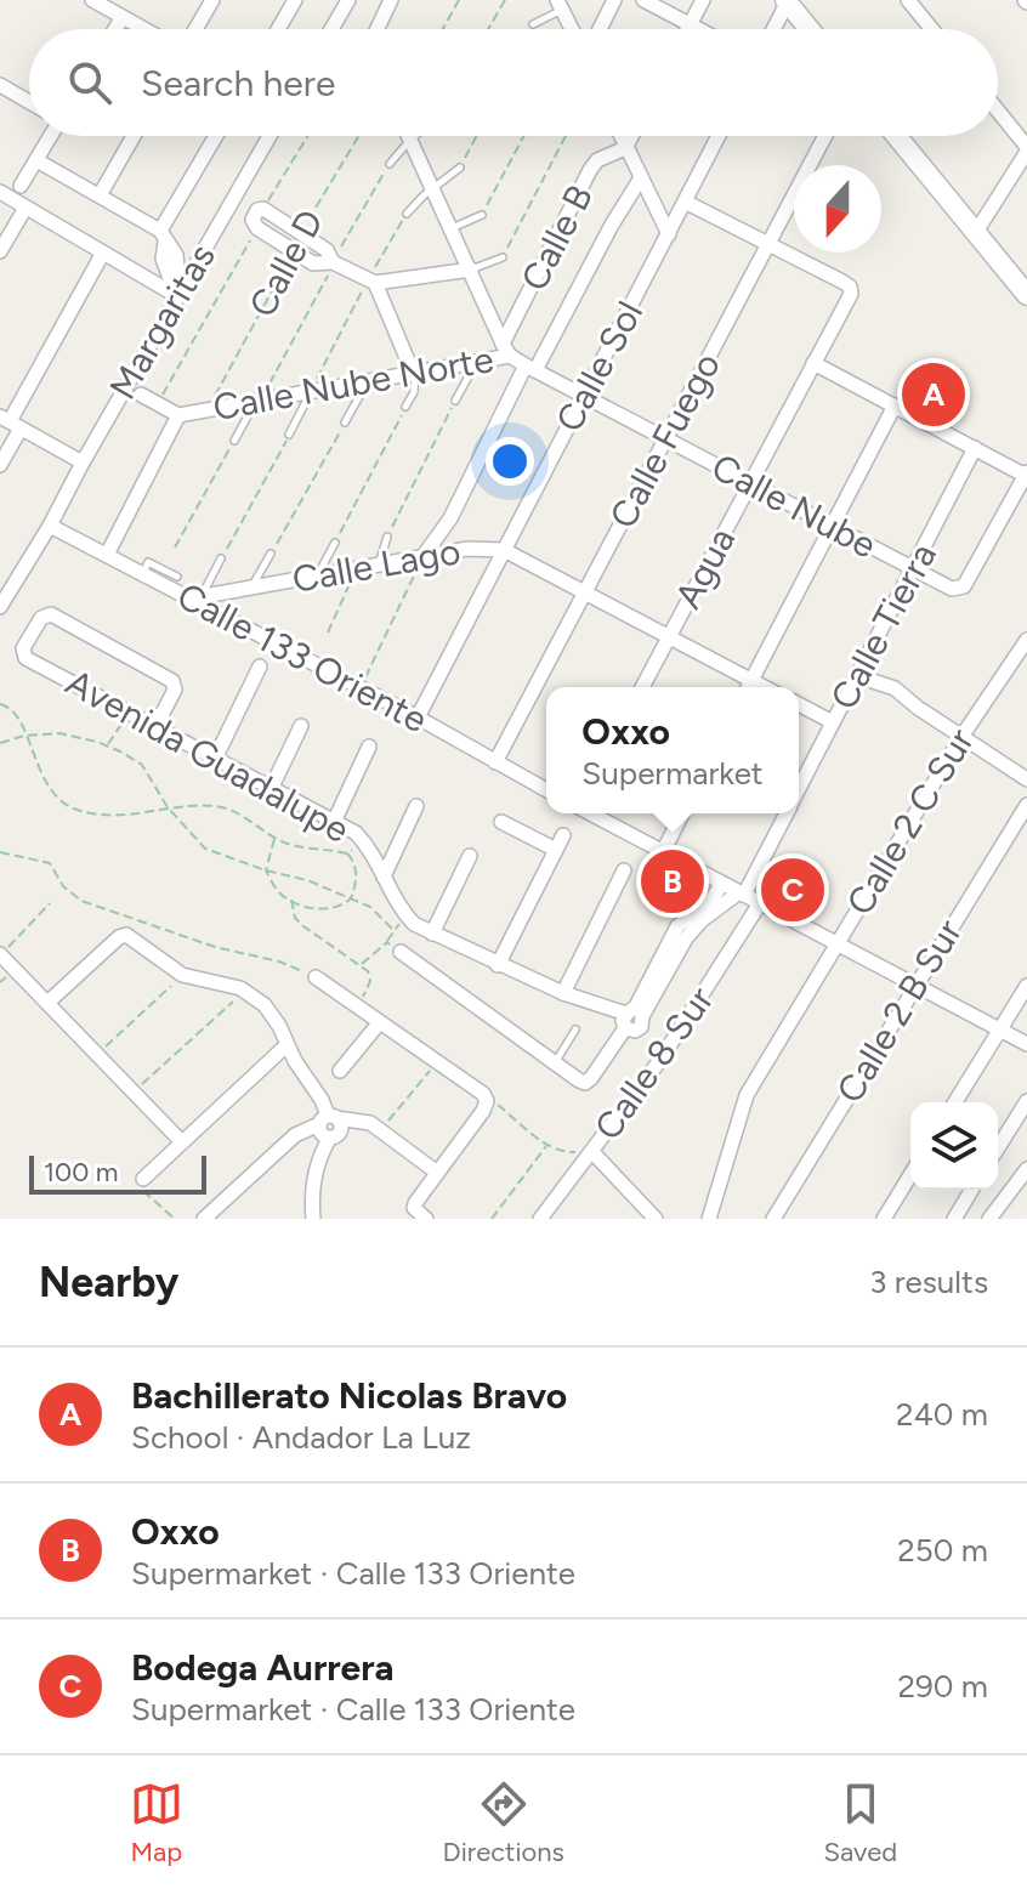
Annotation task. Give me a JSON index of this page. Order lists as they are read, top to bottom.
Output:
{
  "streets": {
    "street": [
      "Calle B",
      "Margaritas",
      "Calle Sol",
      "Calle Nube Norte",
      "Calle Fuego",
      "Calle Nube",
      "Calle Lago",
      "Agua",
      "Calle Tierra",
      "Calle 133 Oriente",
      "Avenida Guadalupe",
      "Calle 2 C Sur",
      "Calle 2 B Sur",
      "Calle 8 Sur"
    ],
    "path": ["Calle D"]
  },
  "crossings": [
    ["Calle B", "Calle Nube Norte"],
    ["Calle B", "Calle Nube"],
    ["Calle D", "Calle Nube Norte"],
    ["Margaritas", "Calle 133 Oriente"],
    ["Calle Sol", "Calle Nube"],
    ["Calle Sol", "Calle Lago"],
    ["Calle Sol", "Calle 133 Oriente"],
    ["Calle Nube Norte", "Calle Nube"],
    ["Calle Nube Norte", "Calle 133 Oriente"],
    ["Calle Fuego", "Calle Nube"],
    ["Calle Fuego", "Agua"],
    ["Calle Fuego", "Calle 133 Oriente"],
    ["Calle Nube", "Agua"],
    ["Calle Nube", "Calle Tierra"],
    ["Calle Lago", "Calle 133 Oriente"]
  ],
  "scale_bar": "100 m",
  "north": "bottom",
  "page": {
    "search": "Search here",
    "pins": ["A", "B", "C"],
    "popup": ["Oxxo", "Supermarket"],
    "scale": "100 m",
    "heading": ["Nearby", "3 results"],
    "list": [
      {
        "mark": "A",
        "name": "Bachillerato Nicolas Bravo",
        "note": "School · Andador La Luz",
        "value": "240 m"
      },
      {
        "mark": "B",
        "name": "Oxxo",
        "note": "Supermarket · Calle 133 Oriente",
        "value": "250 m"
      },
      {
        "mark": "C",
        "name": "Bodega Aurrera",
        "note": "Supermarket · Calle 133 Oriente",
        "value": "290 m"
      }
    ],
    "nav": ["Map", "Directions", "Saved"]
  }
}
